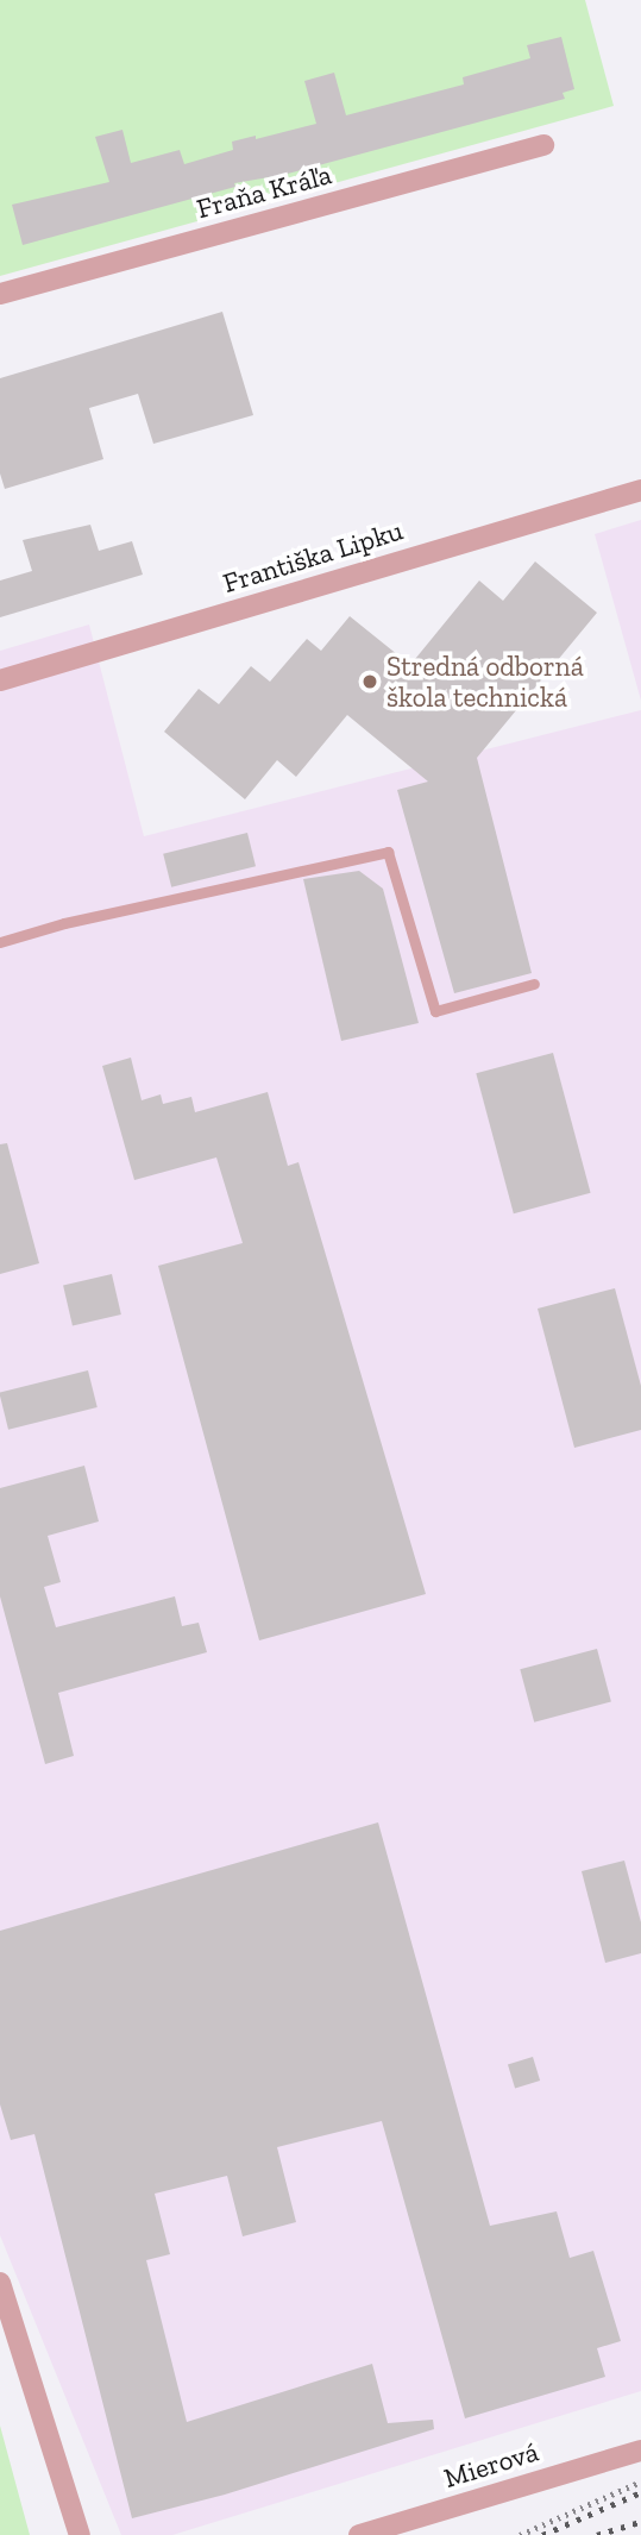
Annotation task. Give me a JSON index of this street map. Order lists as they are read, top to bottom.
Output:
{
  "streets": {
    "street": ["Fraňa Kráľa", "Františka Lipku", "Mierová"]
  },
  "places": ["Stredná odborná škola technická"]
}
